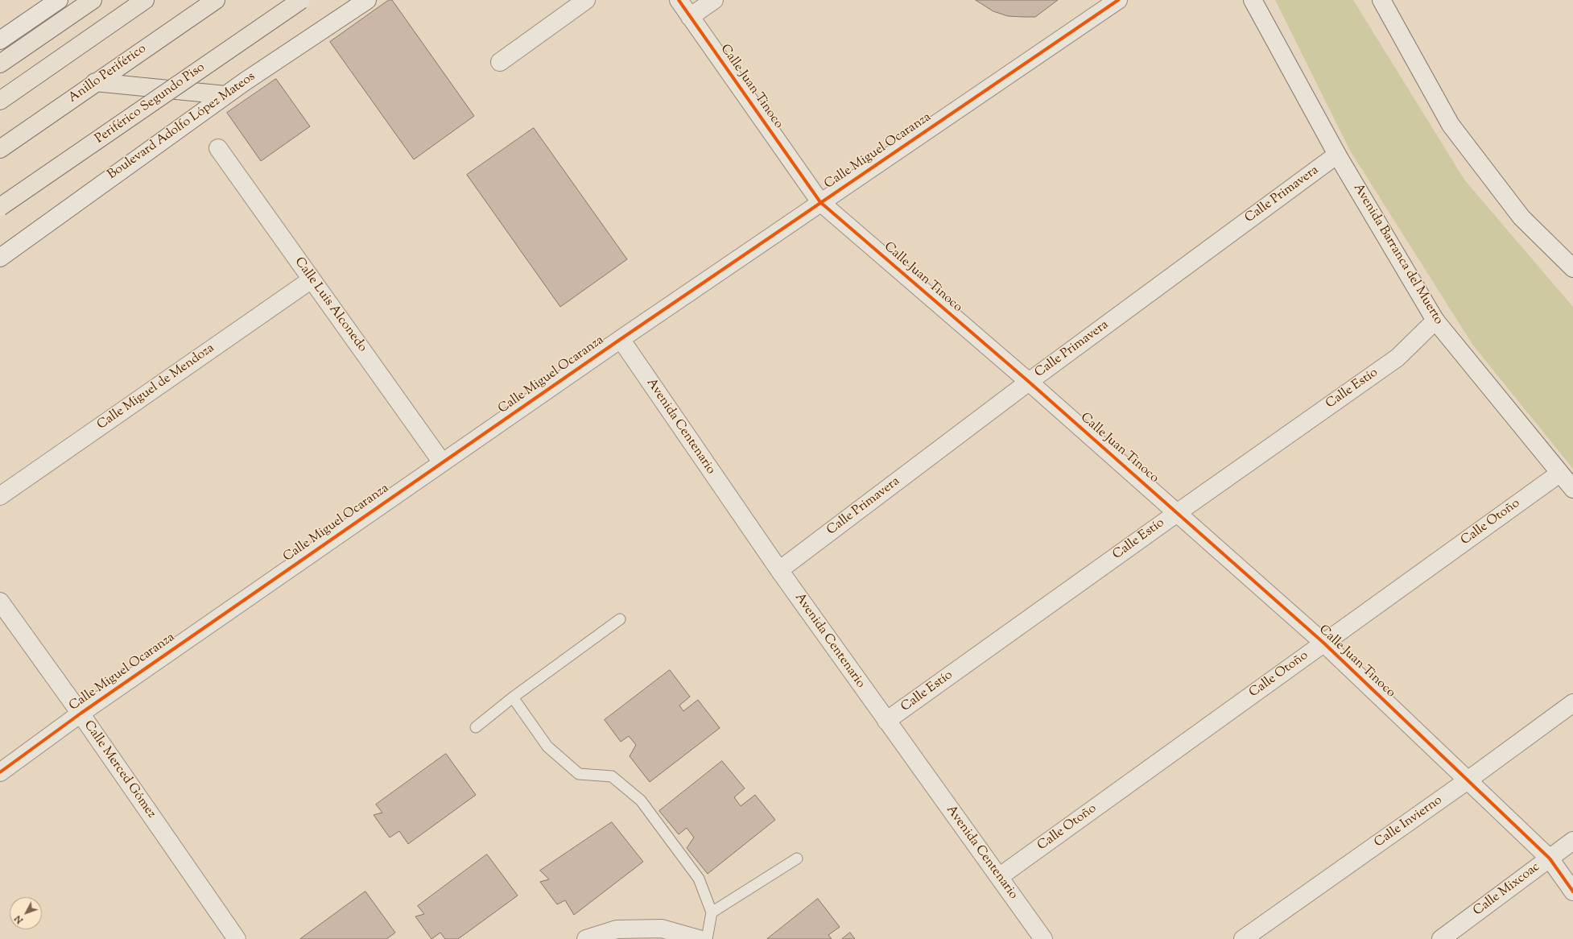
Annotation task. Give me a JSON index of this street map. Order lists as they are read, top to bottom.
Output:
{
  "streets": {
    "highway": ["Anillo Periférico", "Periférico Segundo Piso"],
    "street": [
      "Calle Juan Tinoco",
      "Boulevard Adolfo López Mateos",
      "Calle Miguel Ocaranza",
      "Calle Primavera",
      "Avenida Barranca del Muerto",
      "Calle Luis Alconedo",
      "Calle Miguel de Mendoza",
      "Calle Estío",
      "Avenida Centenario",
      "Calle Otoño",
      "Calle Merced Gómez",
      "Calle Invierno",
      "Calle Mixcoac"
    ]
  },
  "crossings": [
    ["Calle Juan Tinoco", "Calle Miguel Ocaranza"],
    ["Calle Juan Tinoco", "Calle Primavera"],
    ["Calle Juan Tinoco", "Calle Estío"],
    ["Calle Juan Tinoco", "Calle Otoño"],
    ["Calle Juan Tinoco", "Calle Invierno"],
    ["Calle Juan Tinoco", "Calle Mixcoac"],
    ["Calle Miguel Ocaranza", "Calle Luis Alconedo"],
    ["Calle Miguel Ocaranza", "Avenida Centenario"],
    ["Calle Miguel Ocaranza", "Calle Merced Gómez"],
    ["Calle Primavera", "Avenida Barranca del Muerto"],
    ["Calle Primavera", "Avenida Centenario"],
    ["Avenida Barranca del Muerto", "Calle Estío"],
    ["Avenida Barranca del Muerto", "Calle Otoño"],
    ["Calle Luis Alconedo", "Calle Miguel de Mendoza"],
    ["Calle Estío", "Avenida Centenario"],
    ["Avenida Centenario", "Calle Otoño"]
  ],
  "north": "bottom left"
}
